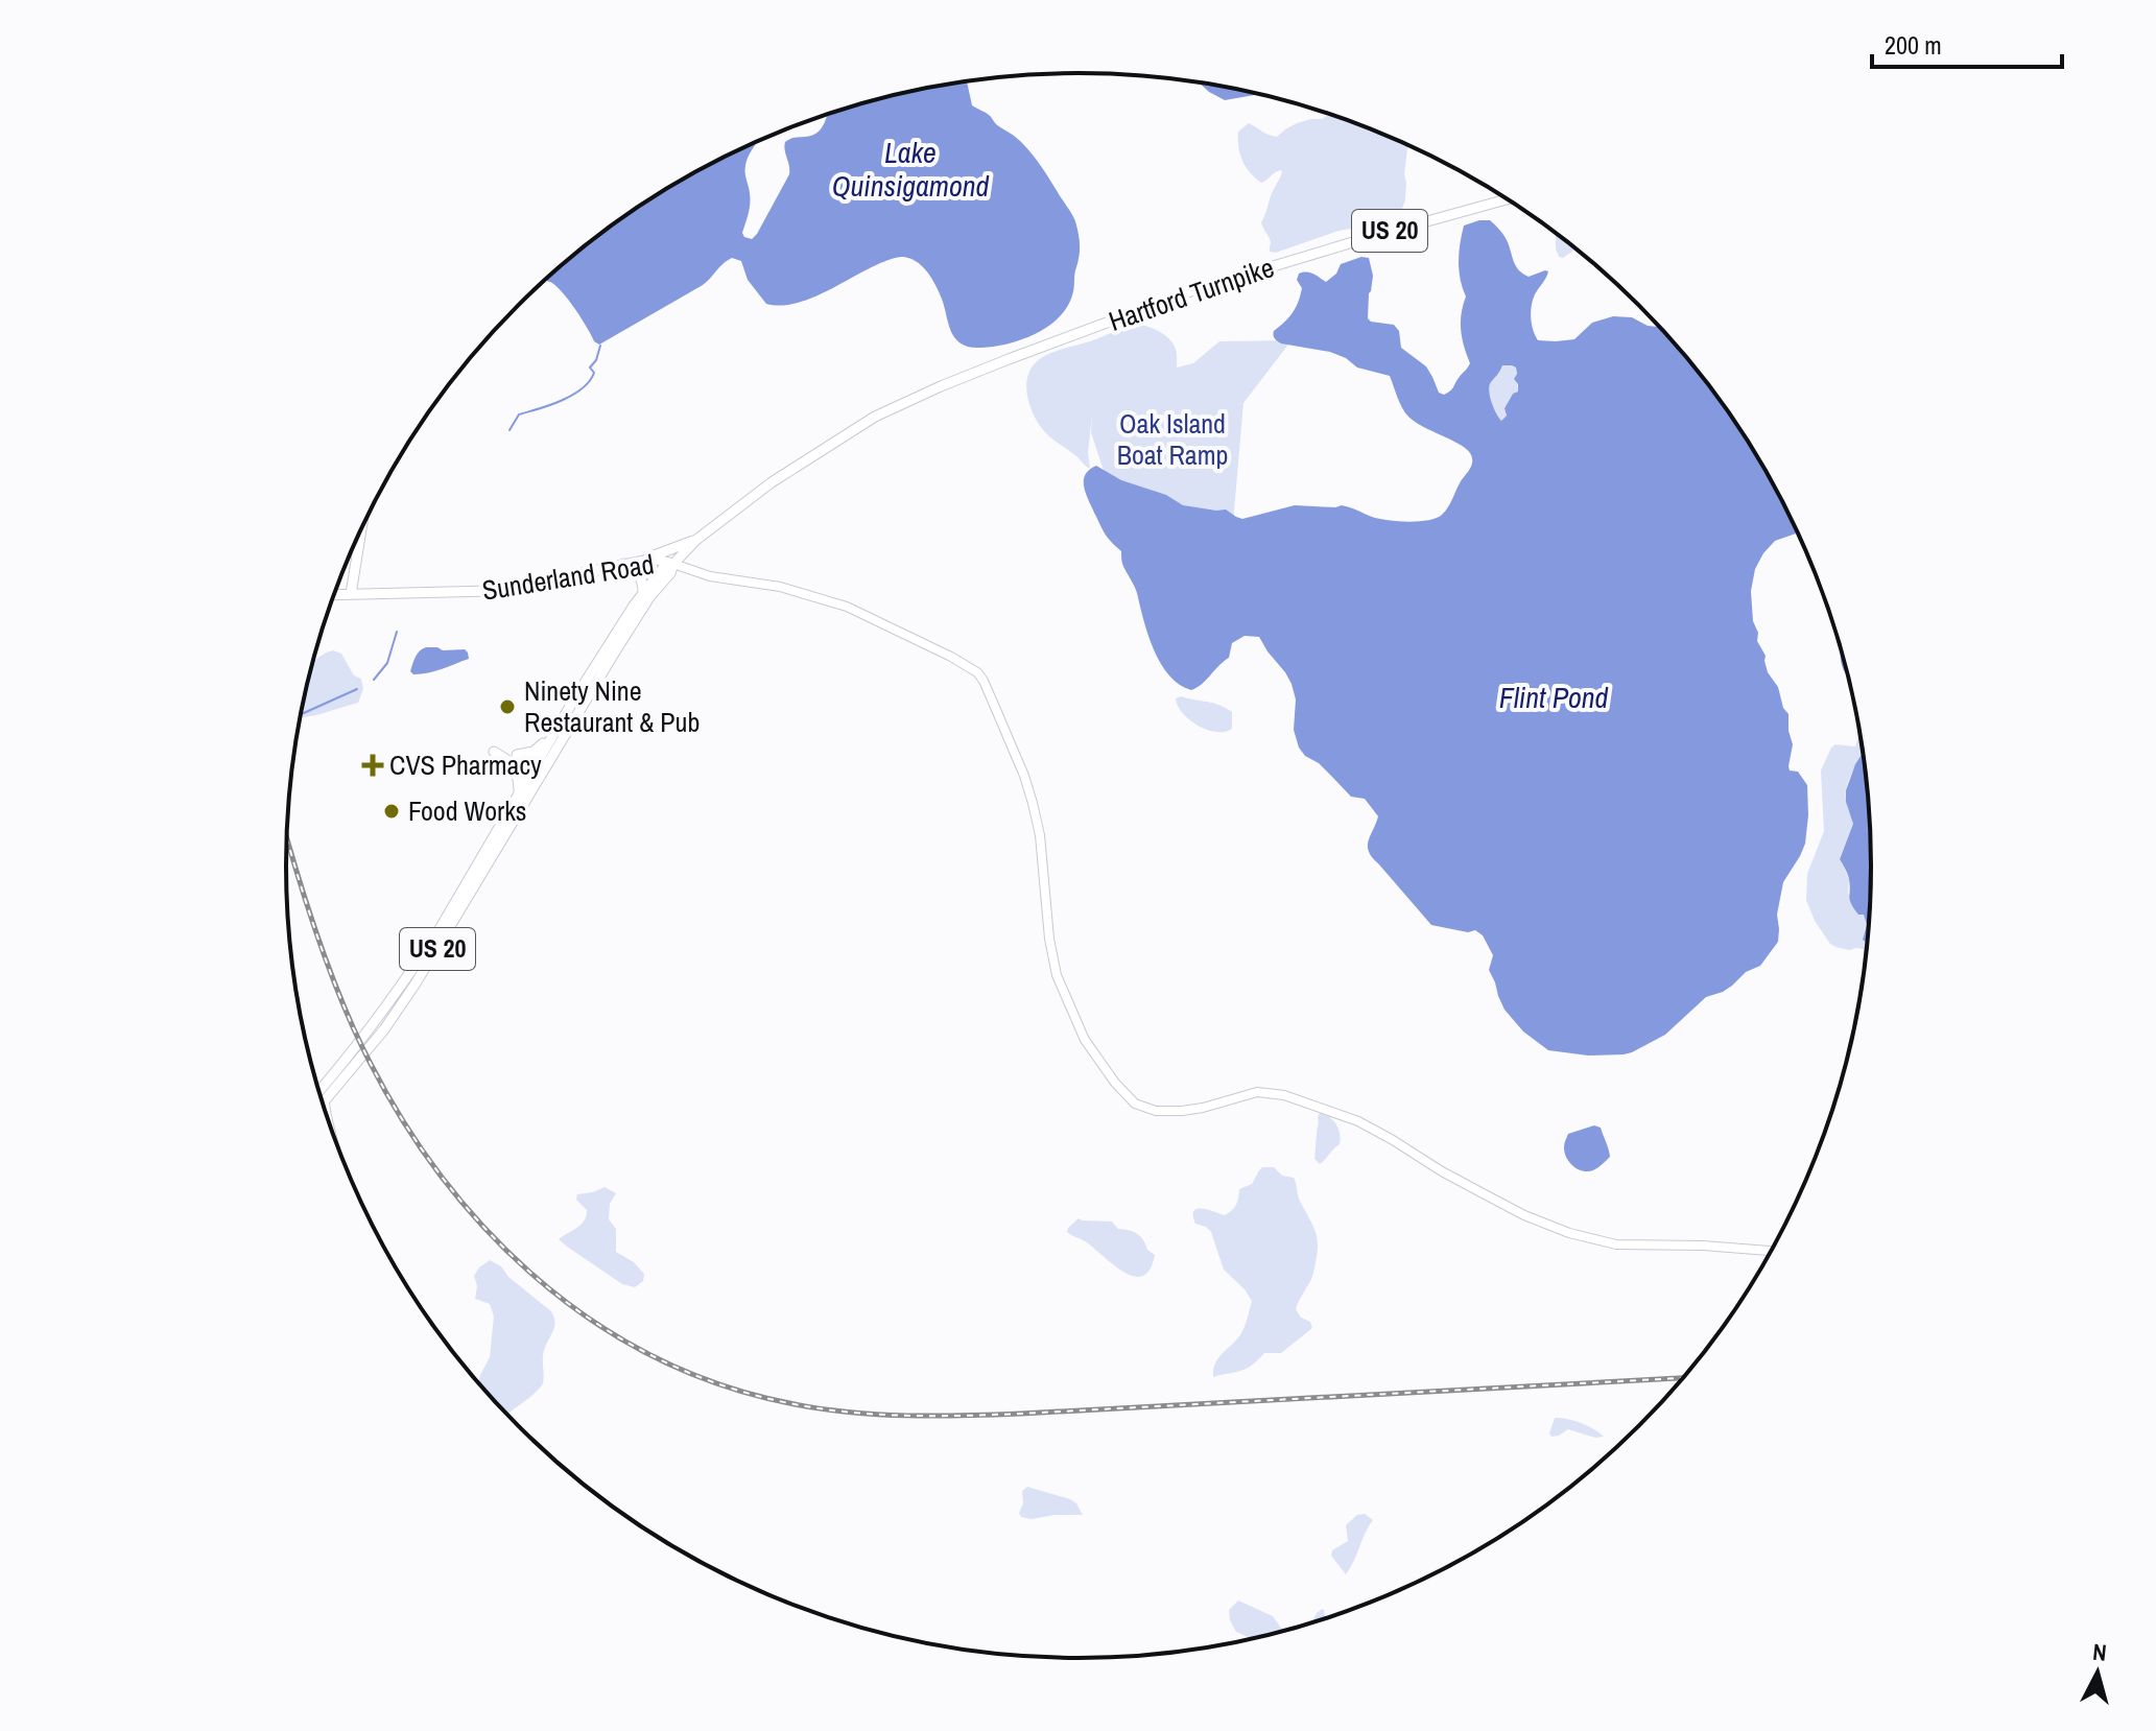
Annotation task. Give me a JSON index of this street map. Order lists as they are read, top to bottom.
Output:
{
  "streets": {
    "main road": ["US 20", "Hartford Turnpike", "Sunderland Road"]
  },
  "crossings": [
    ["US 20", "Sunderland Road"],
    ["Hartford Turnpike", "Sunderland Road"]
  ],
  "water": ["Lake Quinsigamond", "Flint Pond"],
  "parks": ["Oak Island Boat Ramp"],
  "places": {
    "other": ["Ninety Nine Restaurant & Pub", "Food Works"],
    "health": ["CVS Pharmacy"]
  },
  "scale_bar": "200 m",
  "north": "top"
}
